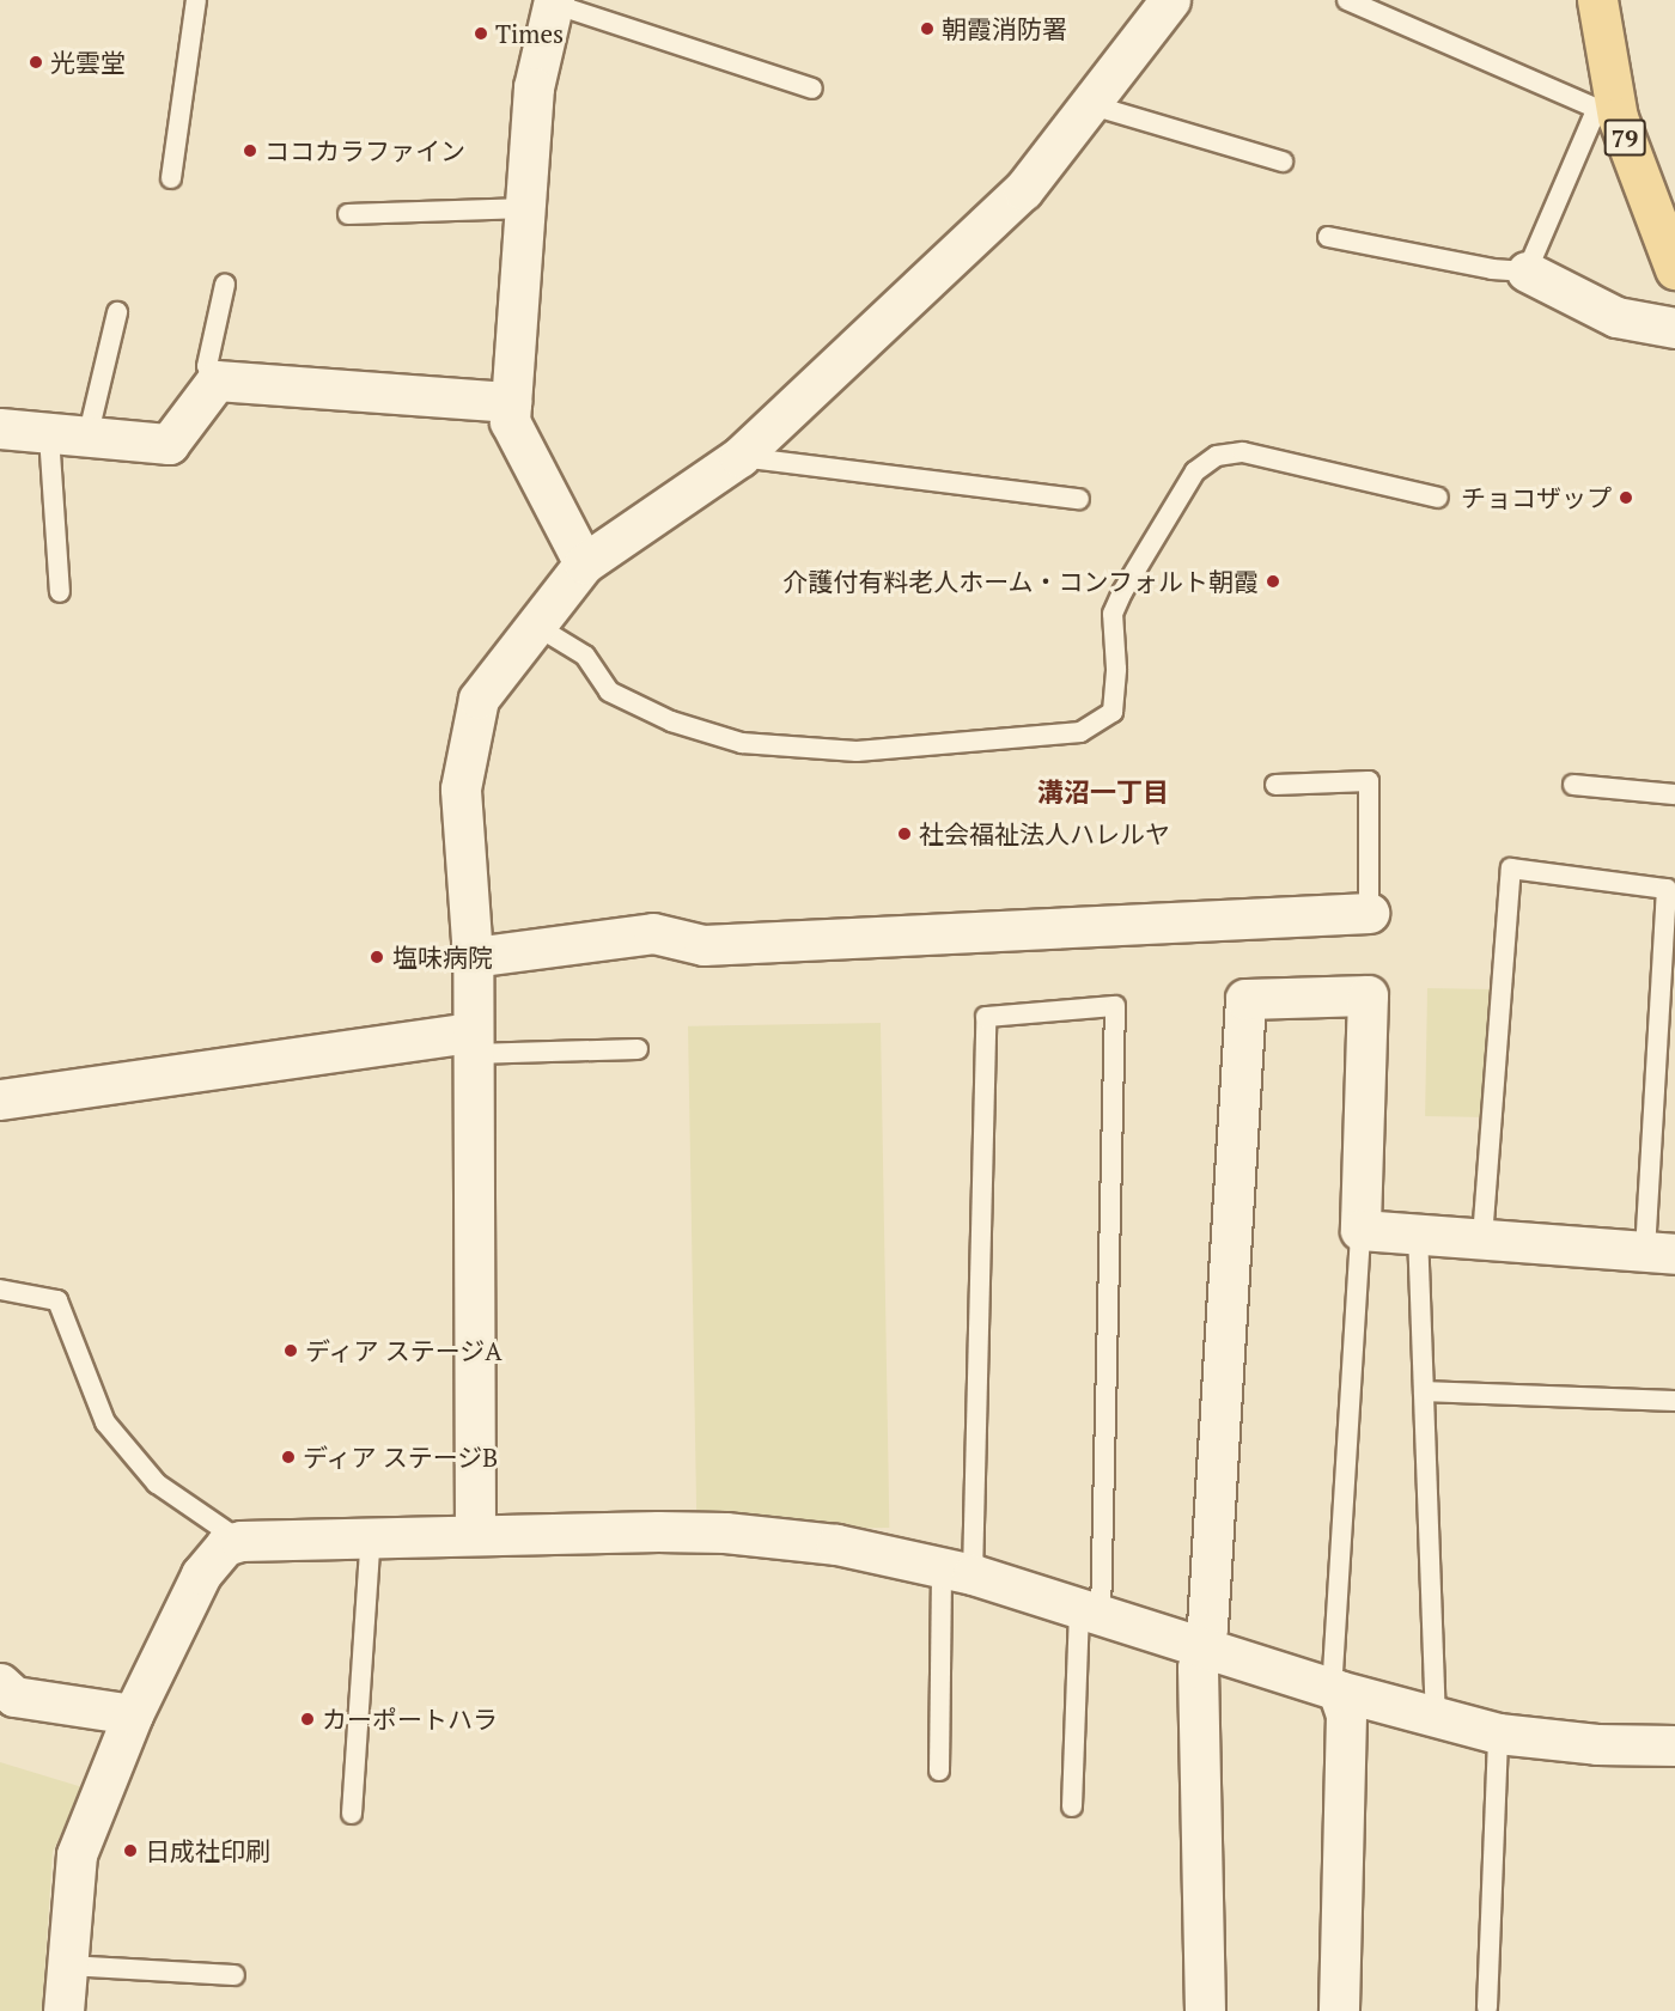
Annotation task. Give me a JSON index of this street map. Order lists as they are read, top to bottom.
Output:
{
  "streets": {
    "main road": ["79"]
  },
  "districts": ["溝沼一丁目"],
  "places": [
    "朝霞消防署",
    "Times",
    "光雲堂",
    "ココカラファイン",
    "チョコザップ",
    "介護付有料老人ホーム・コンフォルト朝霞",
    "社会福祉法人ハレルヤ",
    "塩味病院",
    "ディア ステージA",
    "ディア ステージB",
    "カーポートハラ",
    "日成社印刷"
  ]
}
